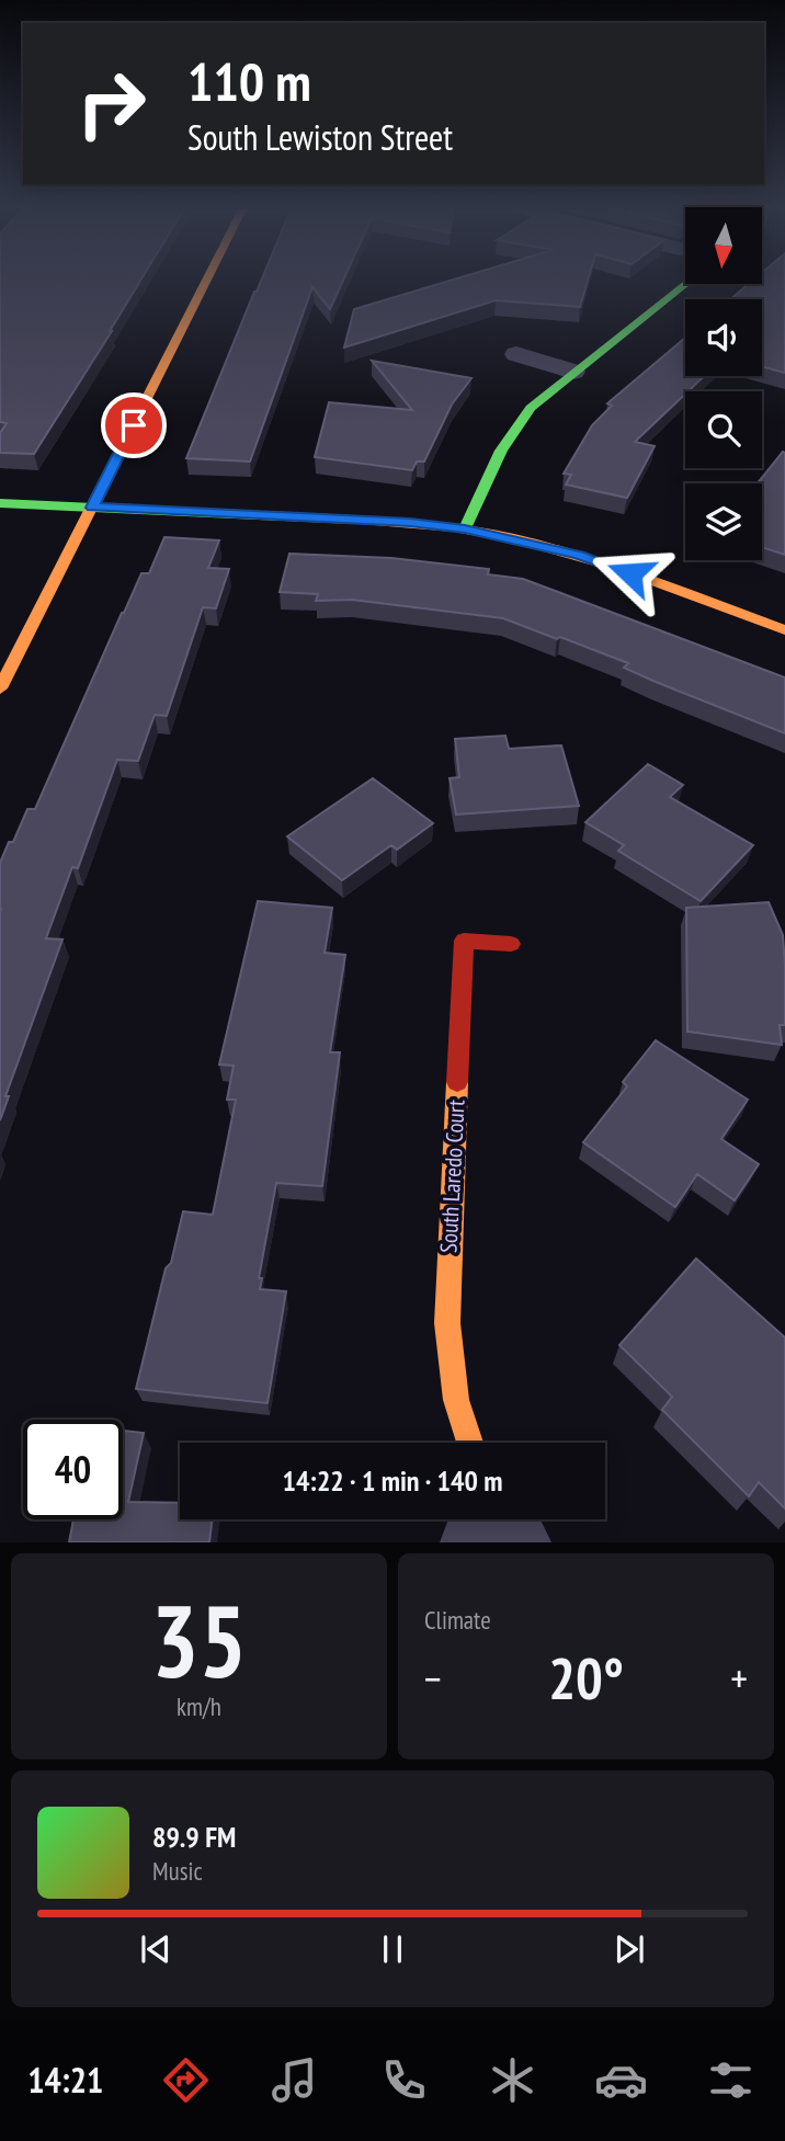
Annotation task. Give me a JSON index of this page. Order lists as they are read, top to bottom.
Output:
{
  "streets": {
    "street": ["South Laredo Court"]
  },
  "north": "bottom",
  "page": {
    "turn": ["110 m", "South Lewiston Street"],
    "limit": "40",
    "trip": "14:22 · 1 min · 140 m",
    "tile": [
      ["35", "km/h"],
      "Climate"
    ],
    "heat": ["−", "20°", "+"],
    "song": ["89.9 FM", "Music"],
    "tabs": "14:21"
  }
}
